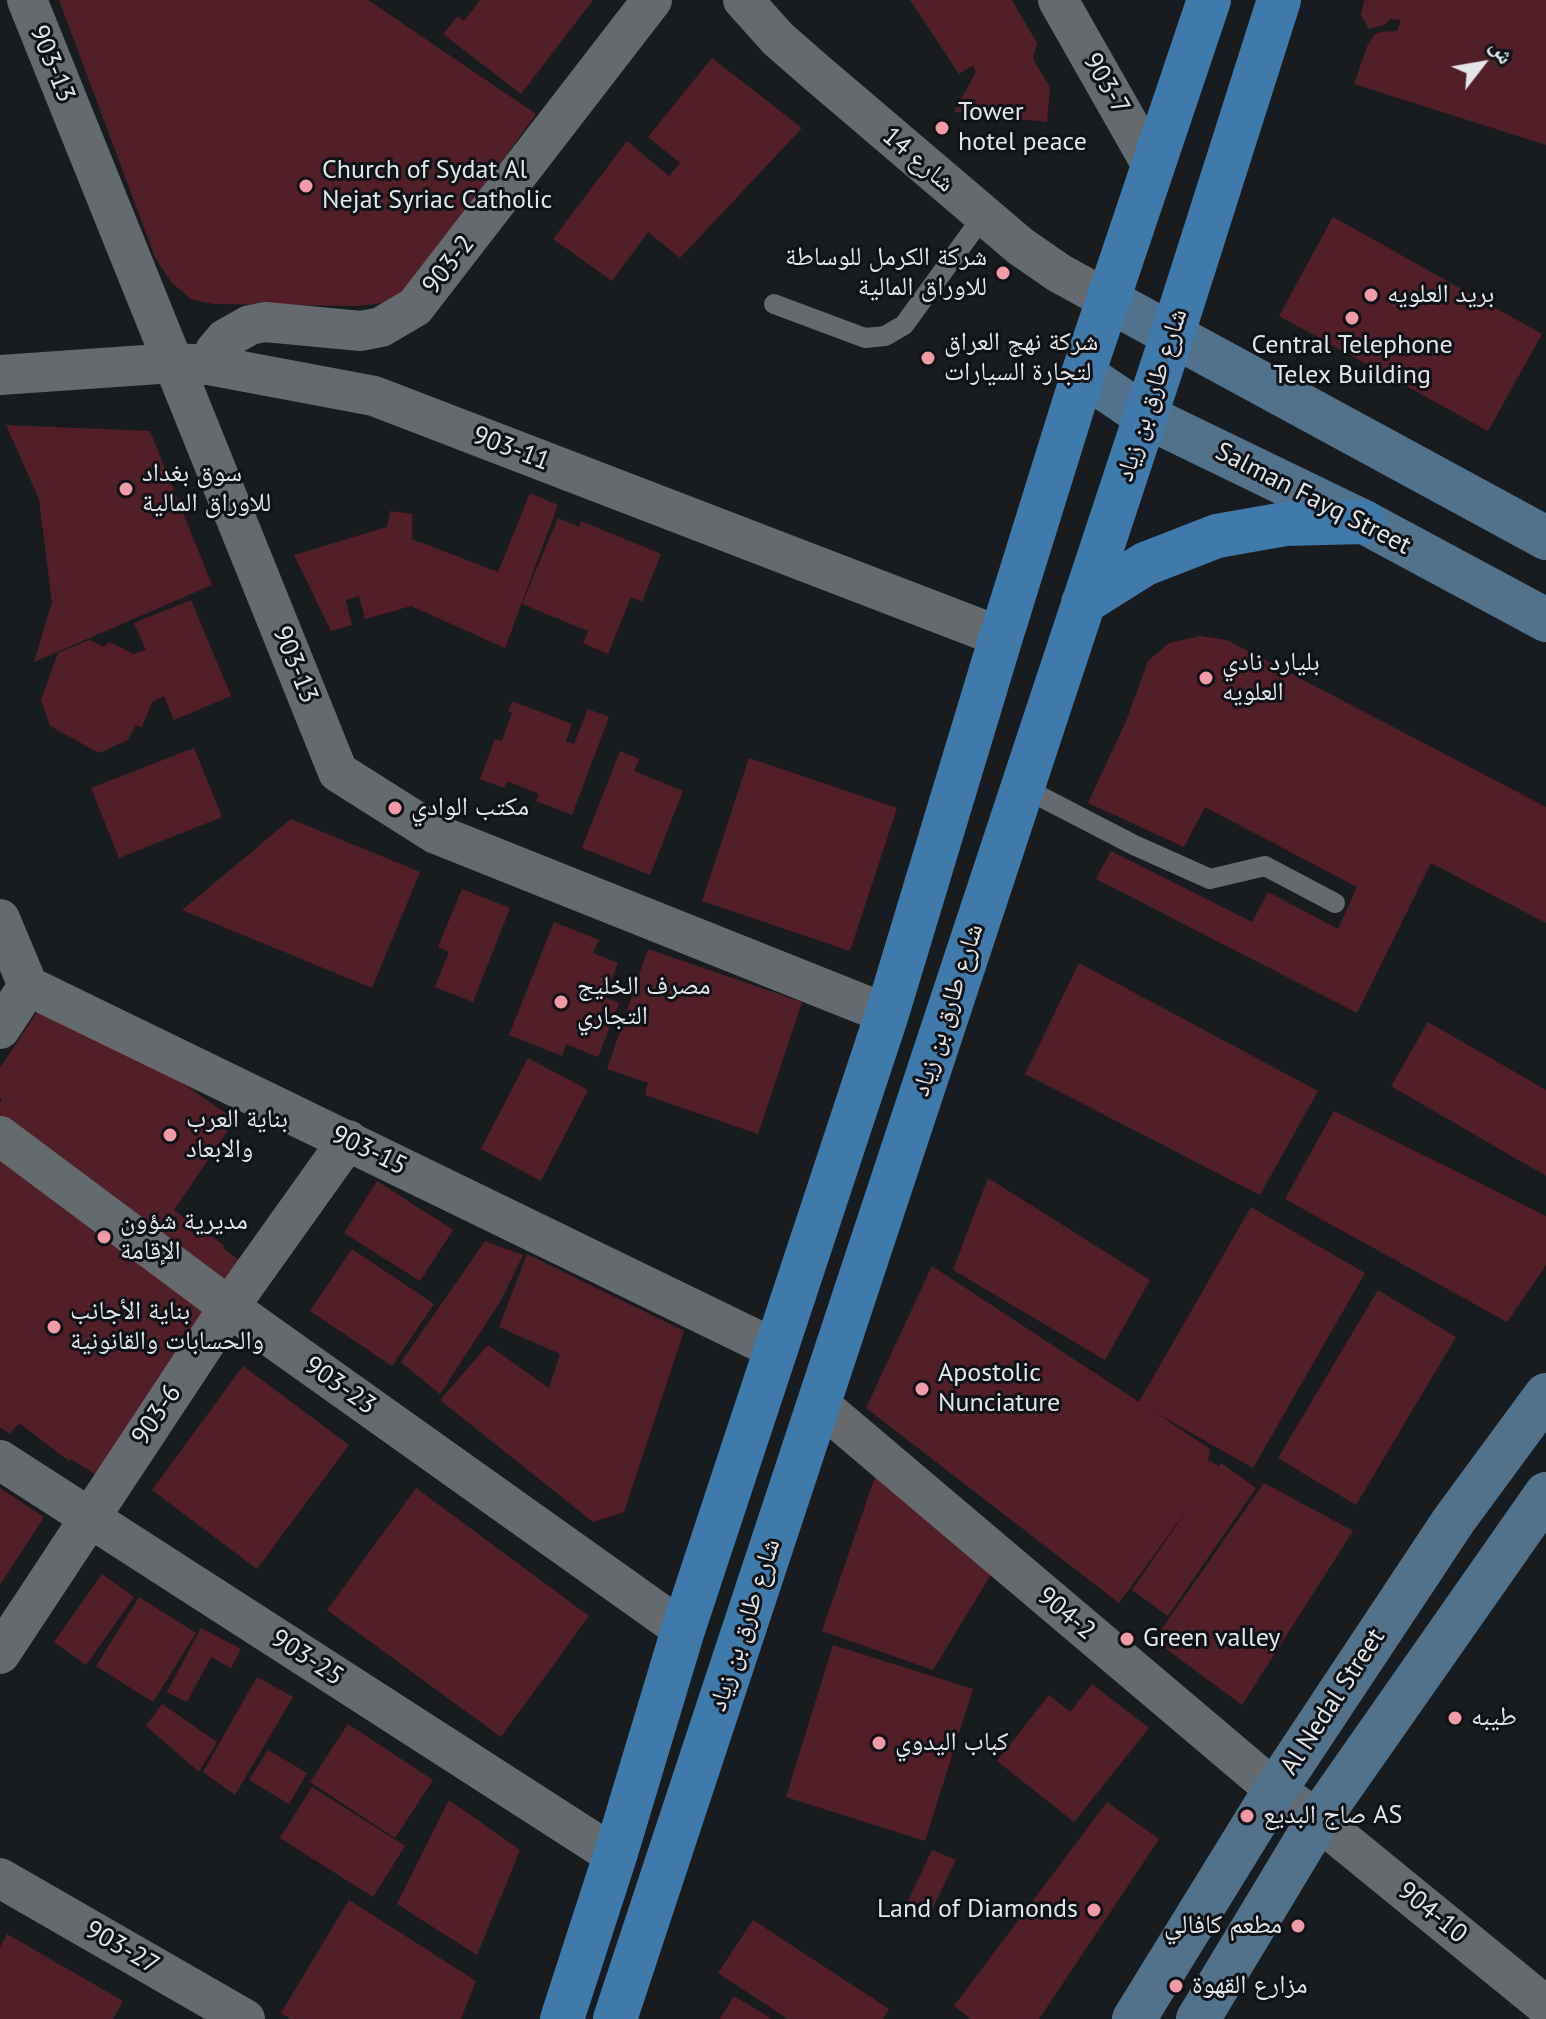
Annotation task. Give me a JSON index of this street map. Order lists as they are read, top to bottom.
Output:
{
  "streets": {
    "main road": ["شارع طارق بن زياد", "Salman Fayq Street", "Al Nedal Street"],
    "street": [
      "903-13",
      "903-7",
      "شارع 14",
      "903-2",
      "903-11",
      "903-15",
      "903-23",
      "903-6",
      "904-2",
      "903-25",
      "904-10",
      "903-27"
    ]
  },
  "crossings": [
    ["903-13", "903-2"],
    ["903-13", "903-11"],
    ["903-2", "903-11"],
    ["شارع طارق بن زياد", "Salman Fayq Street"],
    ["شارع طارق بن زياد", "904-2"],
    ["903-15", "903-6"],
    ["903-23", "903-6"],
    ["903-6", "903-25"],
    ["904-2", "Al Nedal Street"],
    ["904-2", "904-10"],
    ["Al Nedal Street", "904-10"]
  ],
  "places": [
    "Tower hotel peace",
    "Church of Sydat Al Nejat Syriac Catholic",
    "شركة الكرمل للوساطة للاوراق المالية",
    "بريد العلويه",
    "Central Telephone Telex Building",
    "شركة نهج العراق لتجارة السيارات",
    "سوق بغداد للاوراق المالية",
    "بليارد نادي العلويه",
    "مكتب الوادي",
    "مصرف الخليج التجاري",
    "بناية العرب والابعاد",
    "مديرية شؤون الإقامة",
    "بناية الأجانب والحسابات والقانونية",
    "Apostolic Nunciature",
    "Green valley",
    "طيبه",
    "كباب اليدوي",
    "صاج البديع AS",
    "Land of Diamonds",
    "مطعم كافالي",
    "مزارع القهوة"
  ],
  "north": "top right"
}
